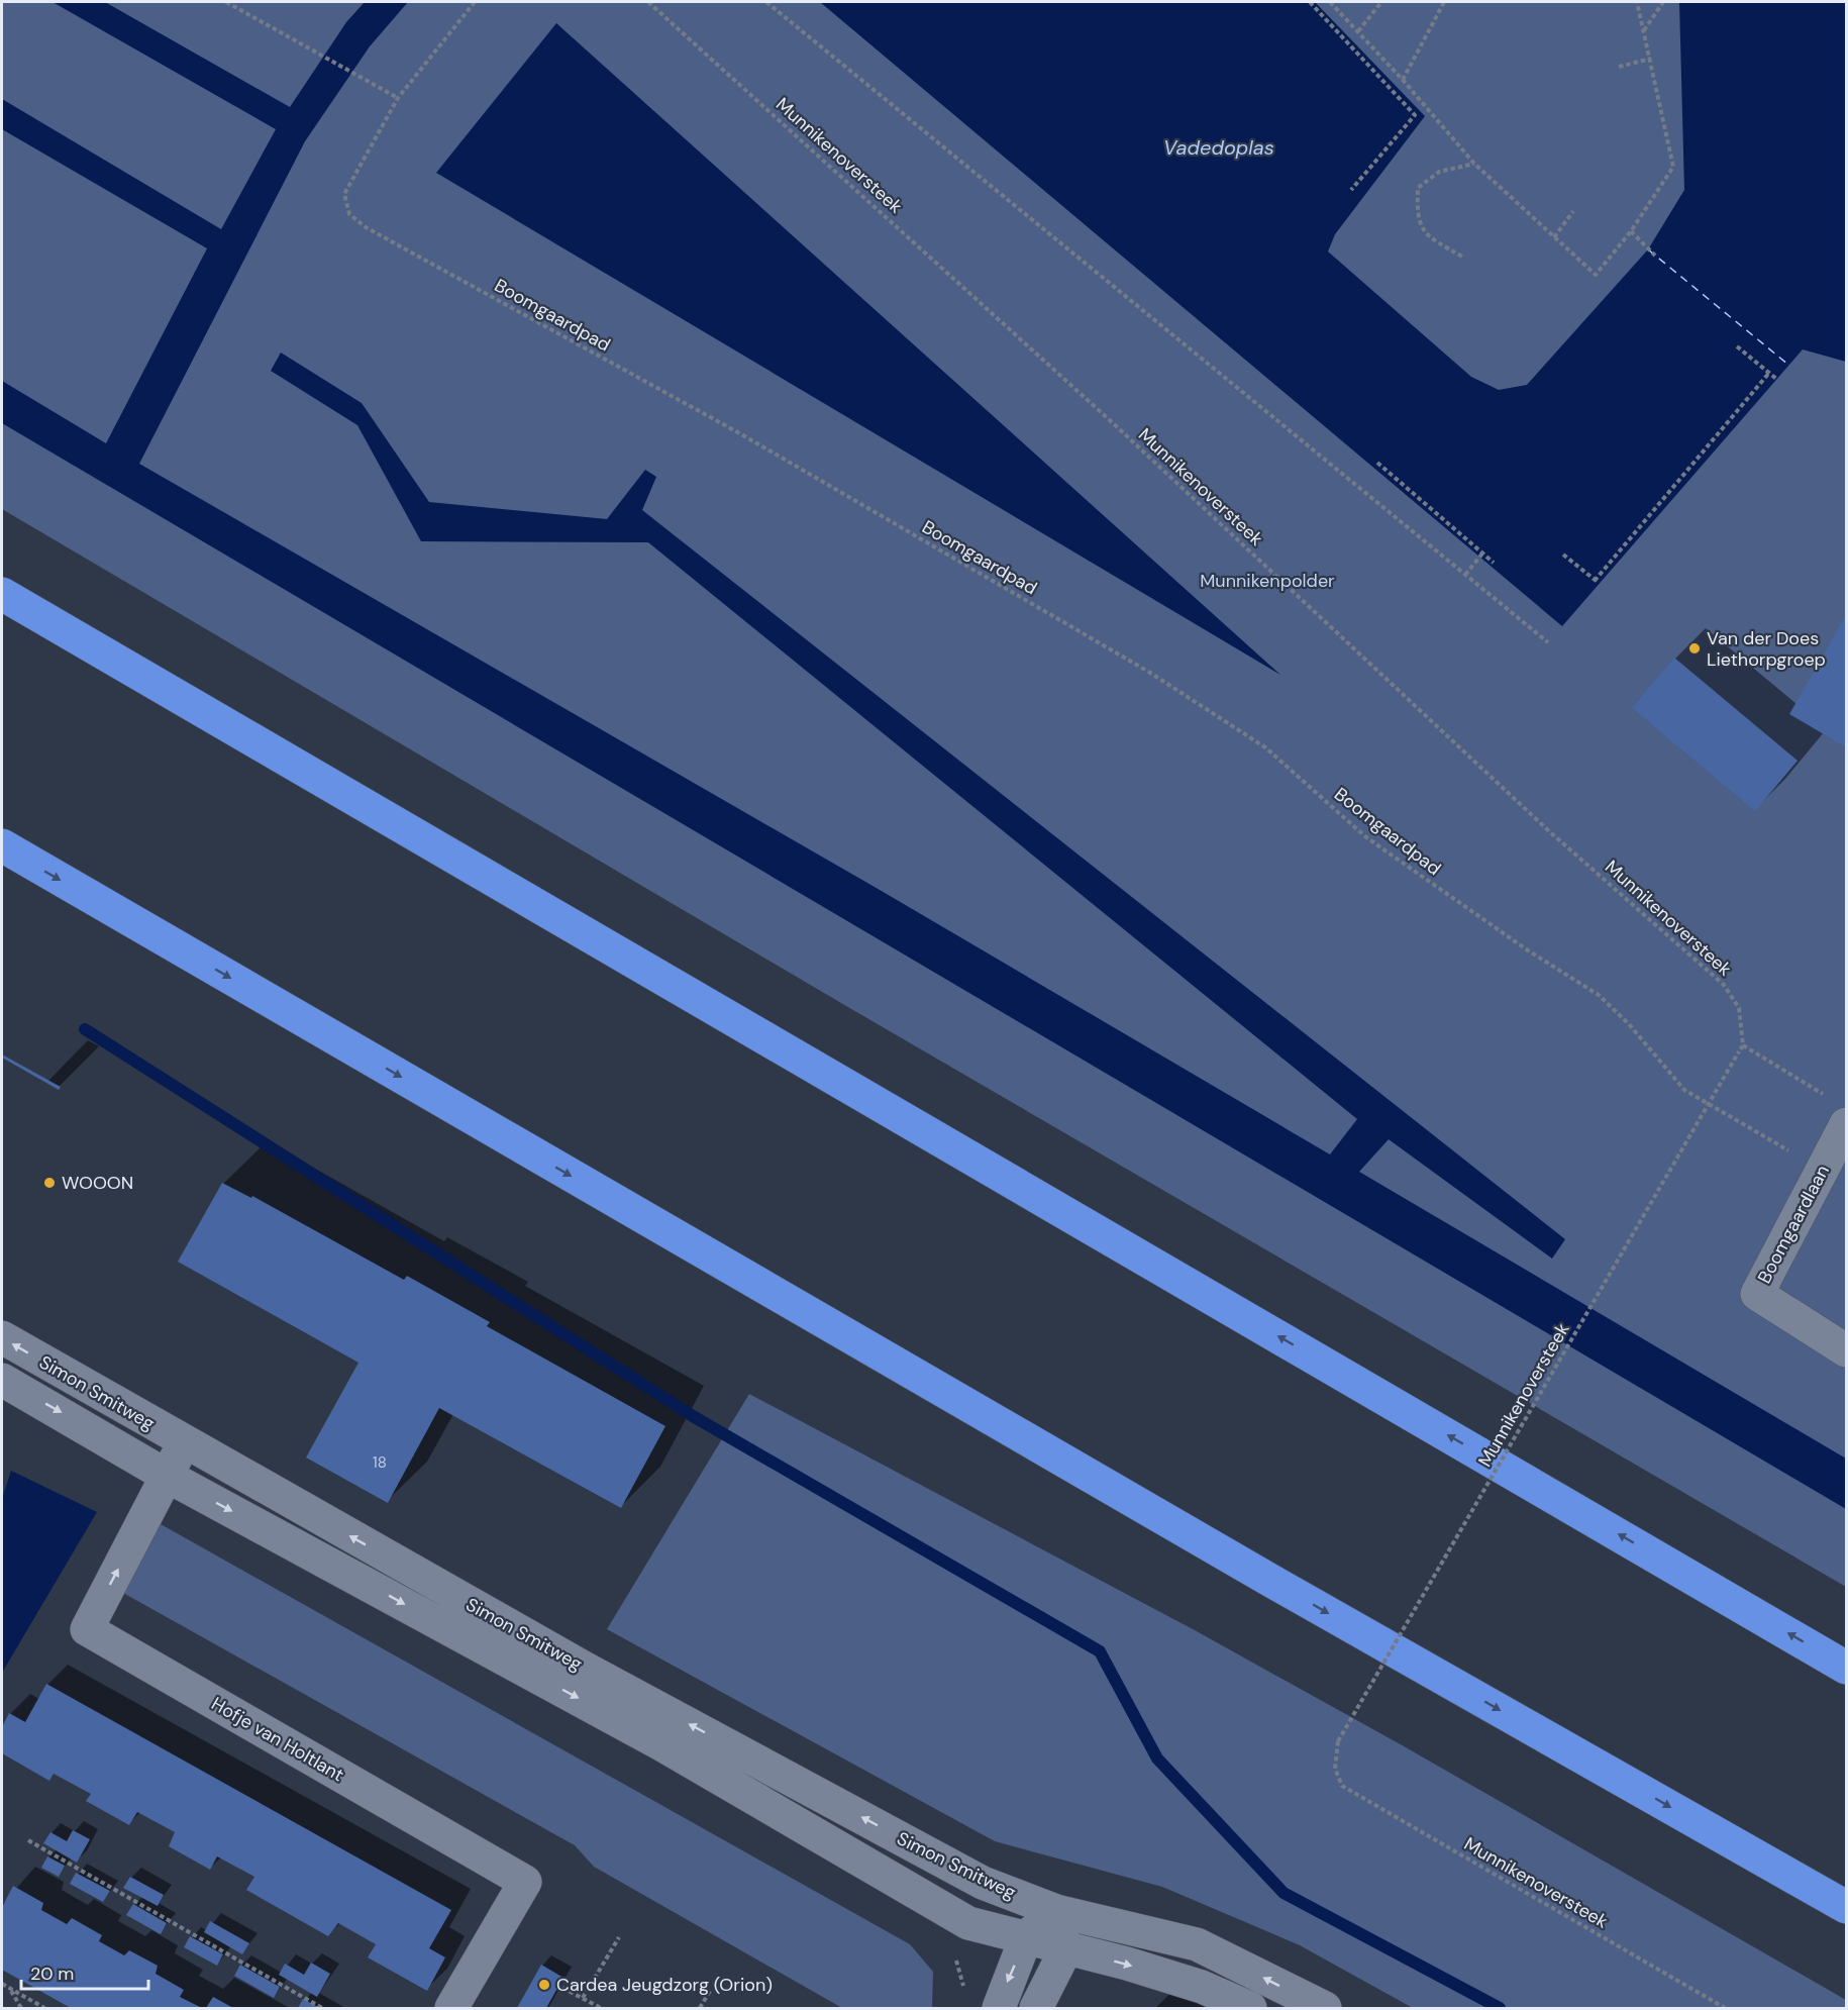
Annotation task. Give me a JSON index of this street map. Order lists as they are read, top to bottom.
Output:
{
  "streets": {
    "street": ["Boomgaardlaan", "Simon Smitweg", "Hofje van Holtlant"],
    "path": ["Munnikenoversteek", "Boomgaardpad"]
  },
  "crossings": [
    ["Boomgaardpad", "Boomgaardlaan"],
    ["Simon Smitweg", "Hofje van Holtlant"]
  ],
  "water": ["Vadedoplas"],
  "parks": ["Munnikenpolder"],
  "places": ["Van der Does Liethorpgroep", "WOOON", "Cardea Jeugdzorg (Orion)"],
  "house_numbers": ["18"],
  "scale_bar": "20 m"
}
